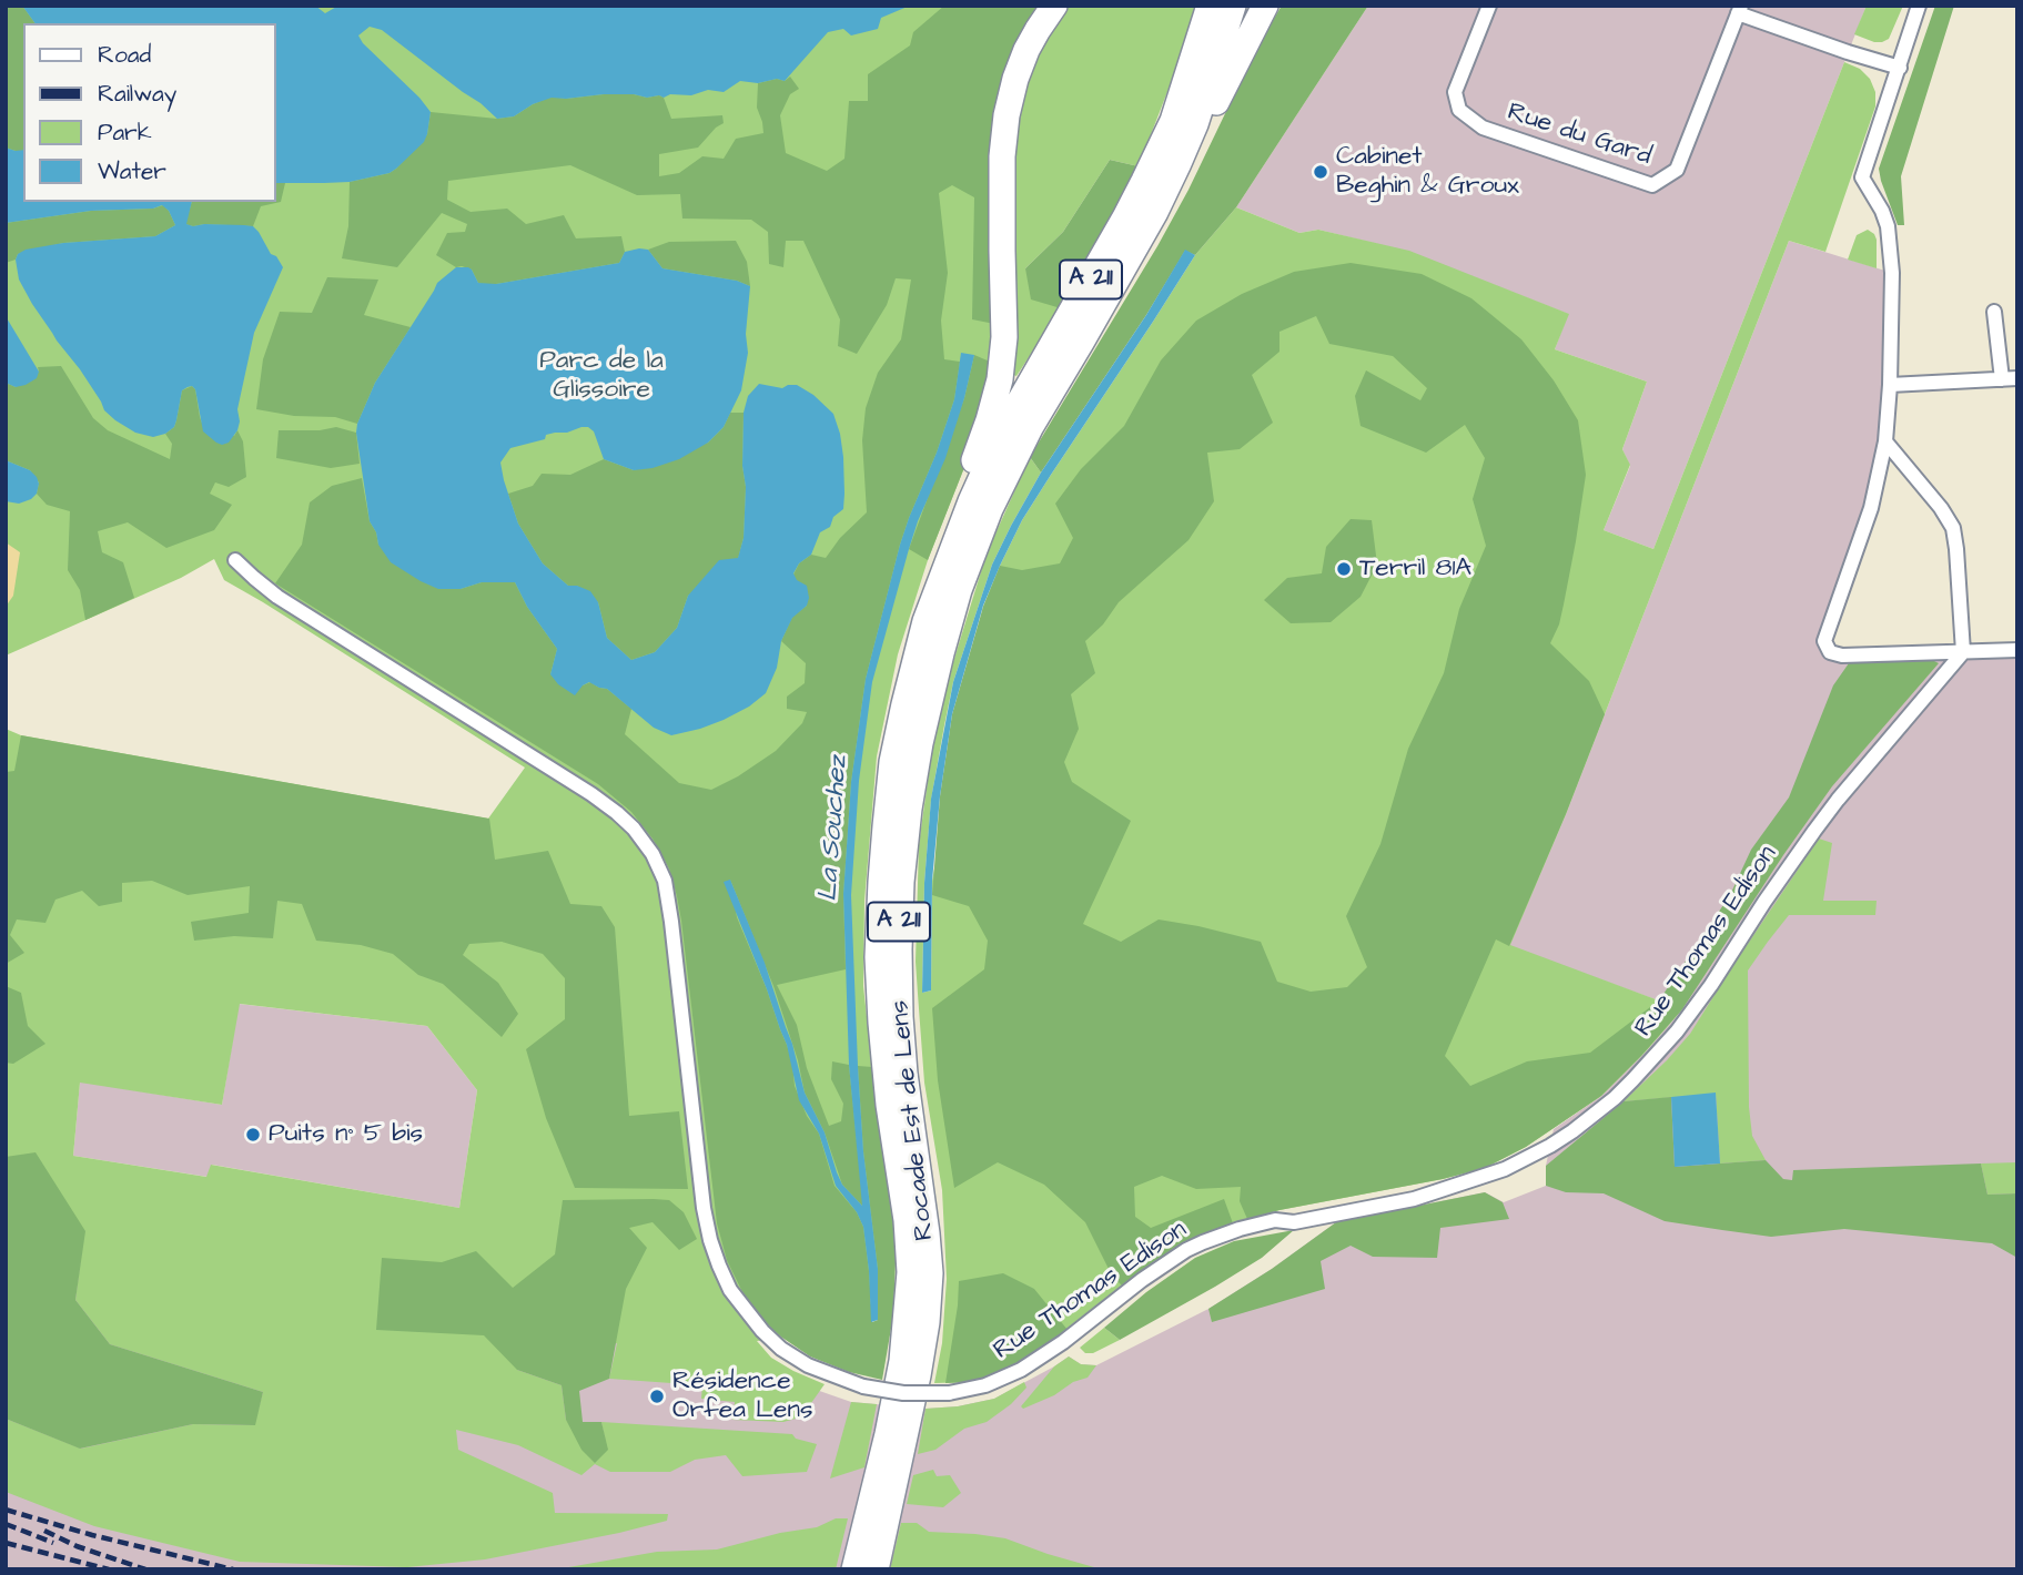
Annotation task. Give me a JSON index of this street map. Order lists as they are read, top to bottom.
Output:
{
  "streets": {
    "highway": ["A 211", "Rocade Est de Lens"],
    "street": ["Rue du Gard", "Rue Thomas Edison"]
  },
  "crossings": [
    ["A 211", "Rocade Est de Lens"]
  ],
  "water": ["La Souchez"],
  "parks": ["Parc de la Glissoire"],
  "places": [
    "Cabinet Beghin & Groux",
    "Terril 81A",
    "Puits n° 5 bis",
    "Résidence Orfea Lens"
  ],
  "legend": [
    "Road",
    "Railway",
    "Park",
    "Water"
  ]
}
